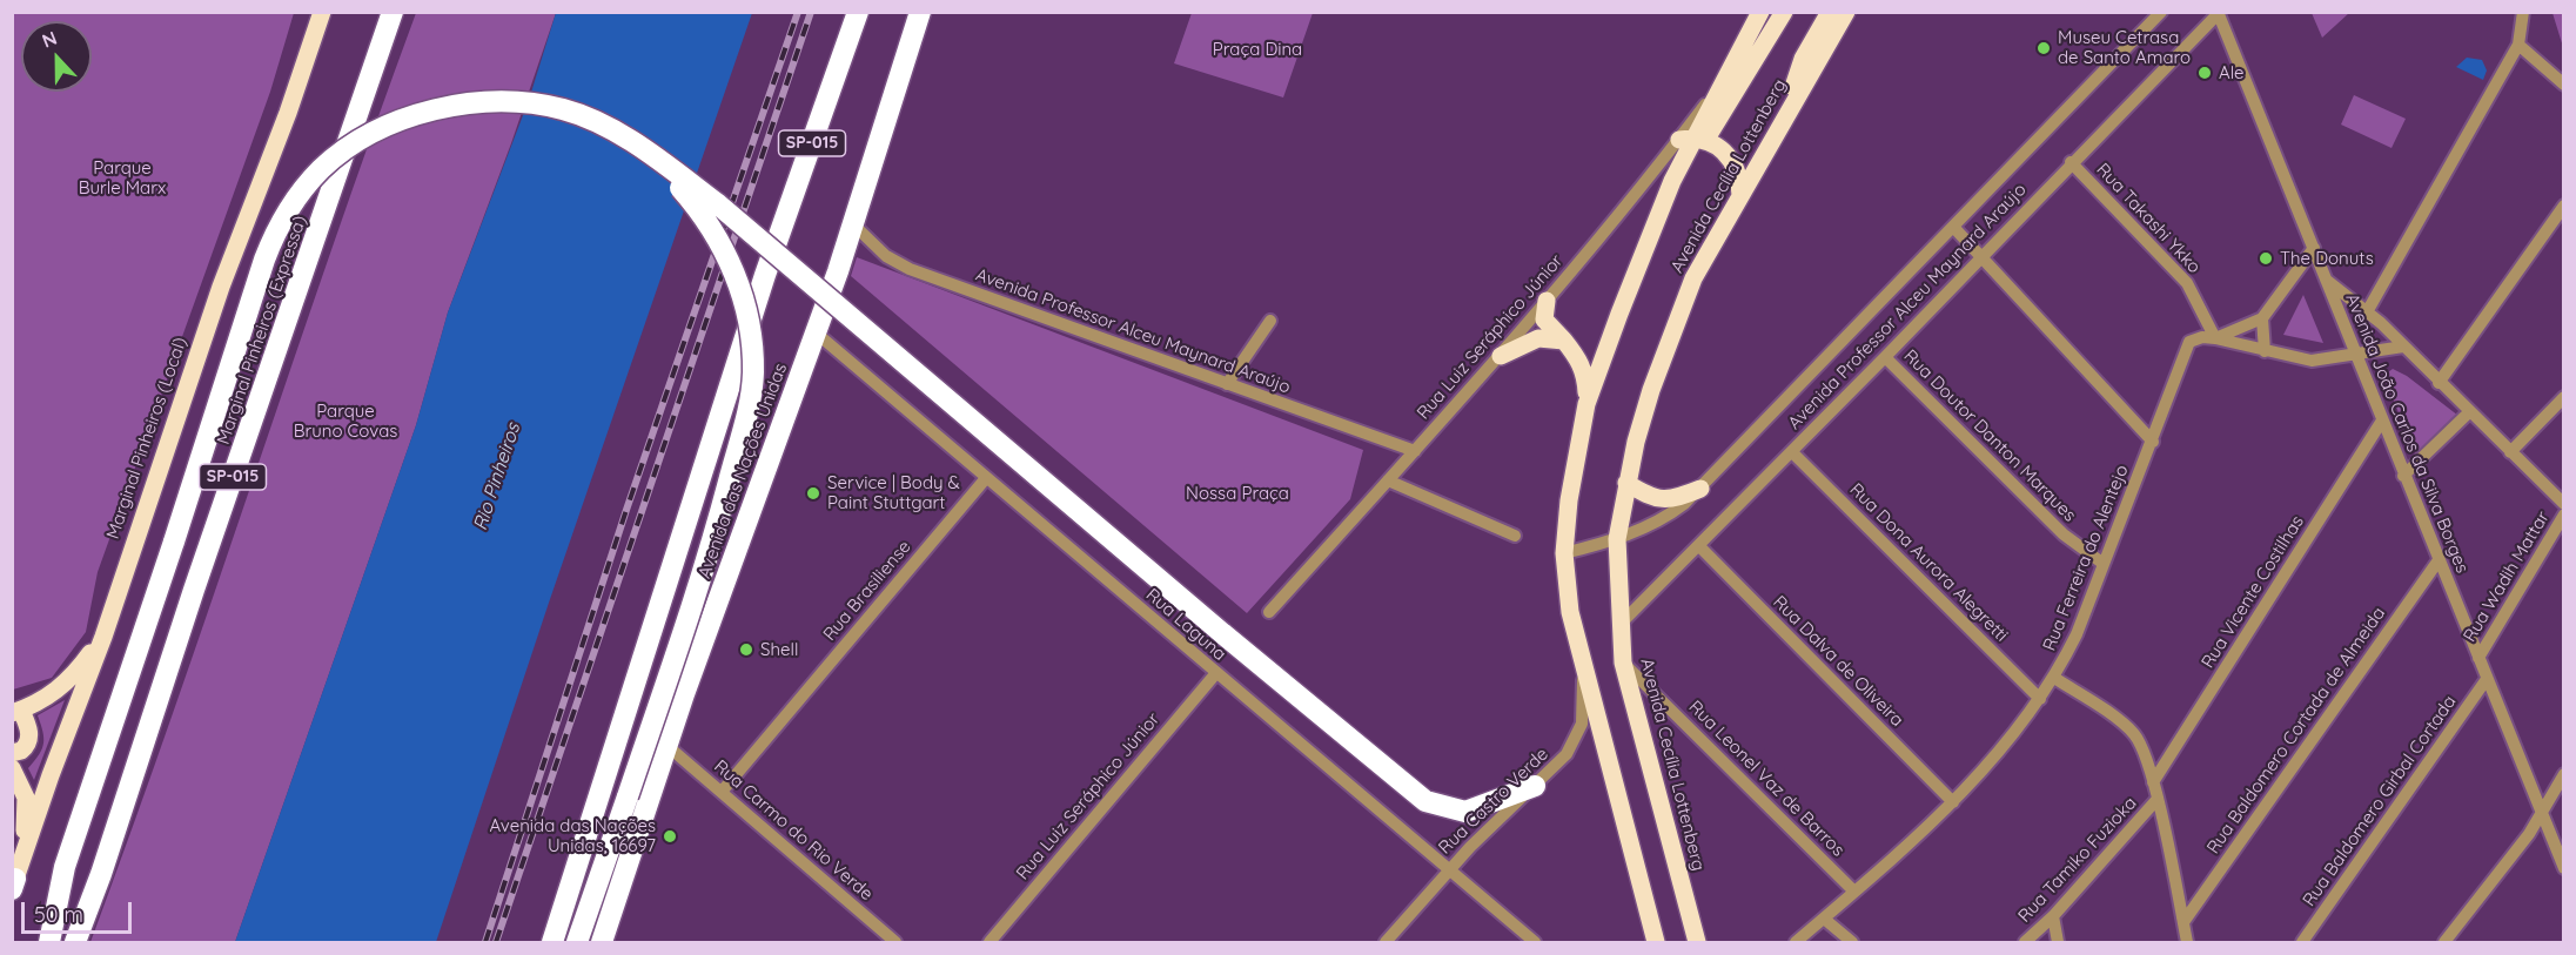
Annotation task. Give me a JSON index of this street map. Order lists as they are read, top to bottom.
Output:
{
  "streets": {
    "highway": ["SP-015", "Marginal Pinheiros (Expressa)", "Avenida das Nações Unidas"],
    "main road": ["Avenida Cecília Lottenberg", "Marginal Pinheiros (Local)"],
    "street": [
      "Rua Takashi Ykko",
      "Avenida Professor Alceu Maynard Araújo",
      "Rua Luiz Seráphico Júnior",
      "Avenida João Carlos da Silva Borges",
      "Rua Doutor Danton Marques",
      "Rua Ferreira do Alentejo",
      "Rua Dona Aurora Alegretti",
      "Rua Wadih Mattar",
      "Rua Brasiliense",
      "Rua Vicente Costilhas",
      "Rua Laguna",
      "Rua Dalva de Oliveira",
      "Rua Baldomero Cortada de Almeida",
      "Rua Leonel Vaz de Barros",
      "Rua Castro Verde",
      "Rua Baldomero Girbal Cortada",
      "Rua Carmo do Rio Verde",
      "Rua Tamiko Fuzioka"
    ]
  },
  "crossings": [
    ["Avenida Cecília Lottenberg", "Avenida Professor Alceu Maynard Araújo"],
    ["Avenida Cecília Lottenberg", "Rua Luiz Seráphico Júnior"],
    ["Avenida Cecília Lottenberg", "Rua Leonel Vaz de Barros"],
    ["Avenida Cecília Lottenberg", "Rua Castro Verde"],
    ["Rua Takashi Ykko", "Avenida Professor Alceu Maynard Araújo"],
    ["Rua Takashi Ykko", "Rua Ferreira do Alentejo"],
    ["Avenida Professor Alceu Maynard Araújo", "Rua Luiz Seráphico Júnior"],
    ["Avenida Professor Alceu Maynard Araújo", "Avenida João Carlos da Silva Borges"],
    ["Avenida Professor Alceu Maynard Araújo", "Rua Doutor Danton Marques"],
    ["Avenida Professor Alceu Maynard Araújo", "Avenida das Nações Unidas"],
    ["Avenida Professor Alceu Maynard Araújo", "Rua Dona Aurora Alegretti"],
    ["Avenida Professor Alceu Maynard Araújo", "Rua Dalva de Oliveira"],
    ["Rua Luiz Seráphico Júnior", "Rua Laguna"],
    ["Avenida João Carlos da Silva Borges", "Rua Wadih Mattar"],
    ["Avenida João Carlos da Silva Borges", "Rua Vicente Costilhas"],
    ["Avenida João Carlos da Silva Borges", "Rua Baldomero Cortada de Almeida"],
    ["Avenida João Carlos da Silva Borges", "Rua Baldomero Girbal Cortada"],
    ["Rua Doutor Danton Marques", "Rua Ferreira do Alentejo"],
    ["Avenida das Nações Unidas", "Rua Laguna"],
    ["Avenida das Nações Unidas", "Rua Carmo do Rio Verde"],
    ["Rua Ferreira do Alentejo", "Rua Dona Aurora Alegretti"],
    ["Rua Ferreira do Alentejo", "Rua Dalva de Oliveira"],
    ["Rua Ferreira do Alentejo", "Rua Leonel Vaz de Barros"],
    ["Rua Brasiliense", "Rua Laguna"],
    ["Rua Brasiliense", "Rua Carmo do Rio Verde"],
    ["Rua Laguna", "Rua Castro Verde"]
  ],
  "water": ["Rio Pinheiros"],
  "parks": [
    "Praça Dina",
    "Parque Burle Marx",
    "Parque Bruno Covas",
    "Nossa Praça"
  ],
  "places": [
    "Museu Cetrasa de Santo Amaro",
    "Ale",
    "The Donuts",
    "Service | Body & Paint Stuttgart",
    "Shell",
    "Avenida das Nações Unidas, 16697"
  ],
  "scale_bar": "50 m",
  "north": "top"
}
